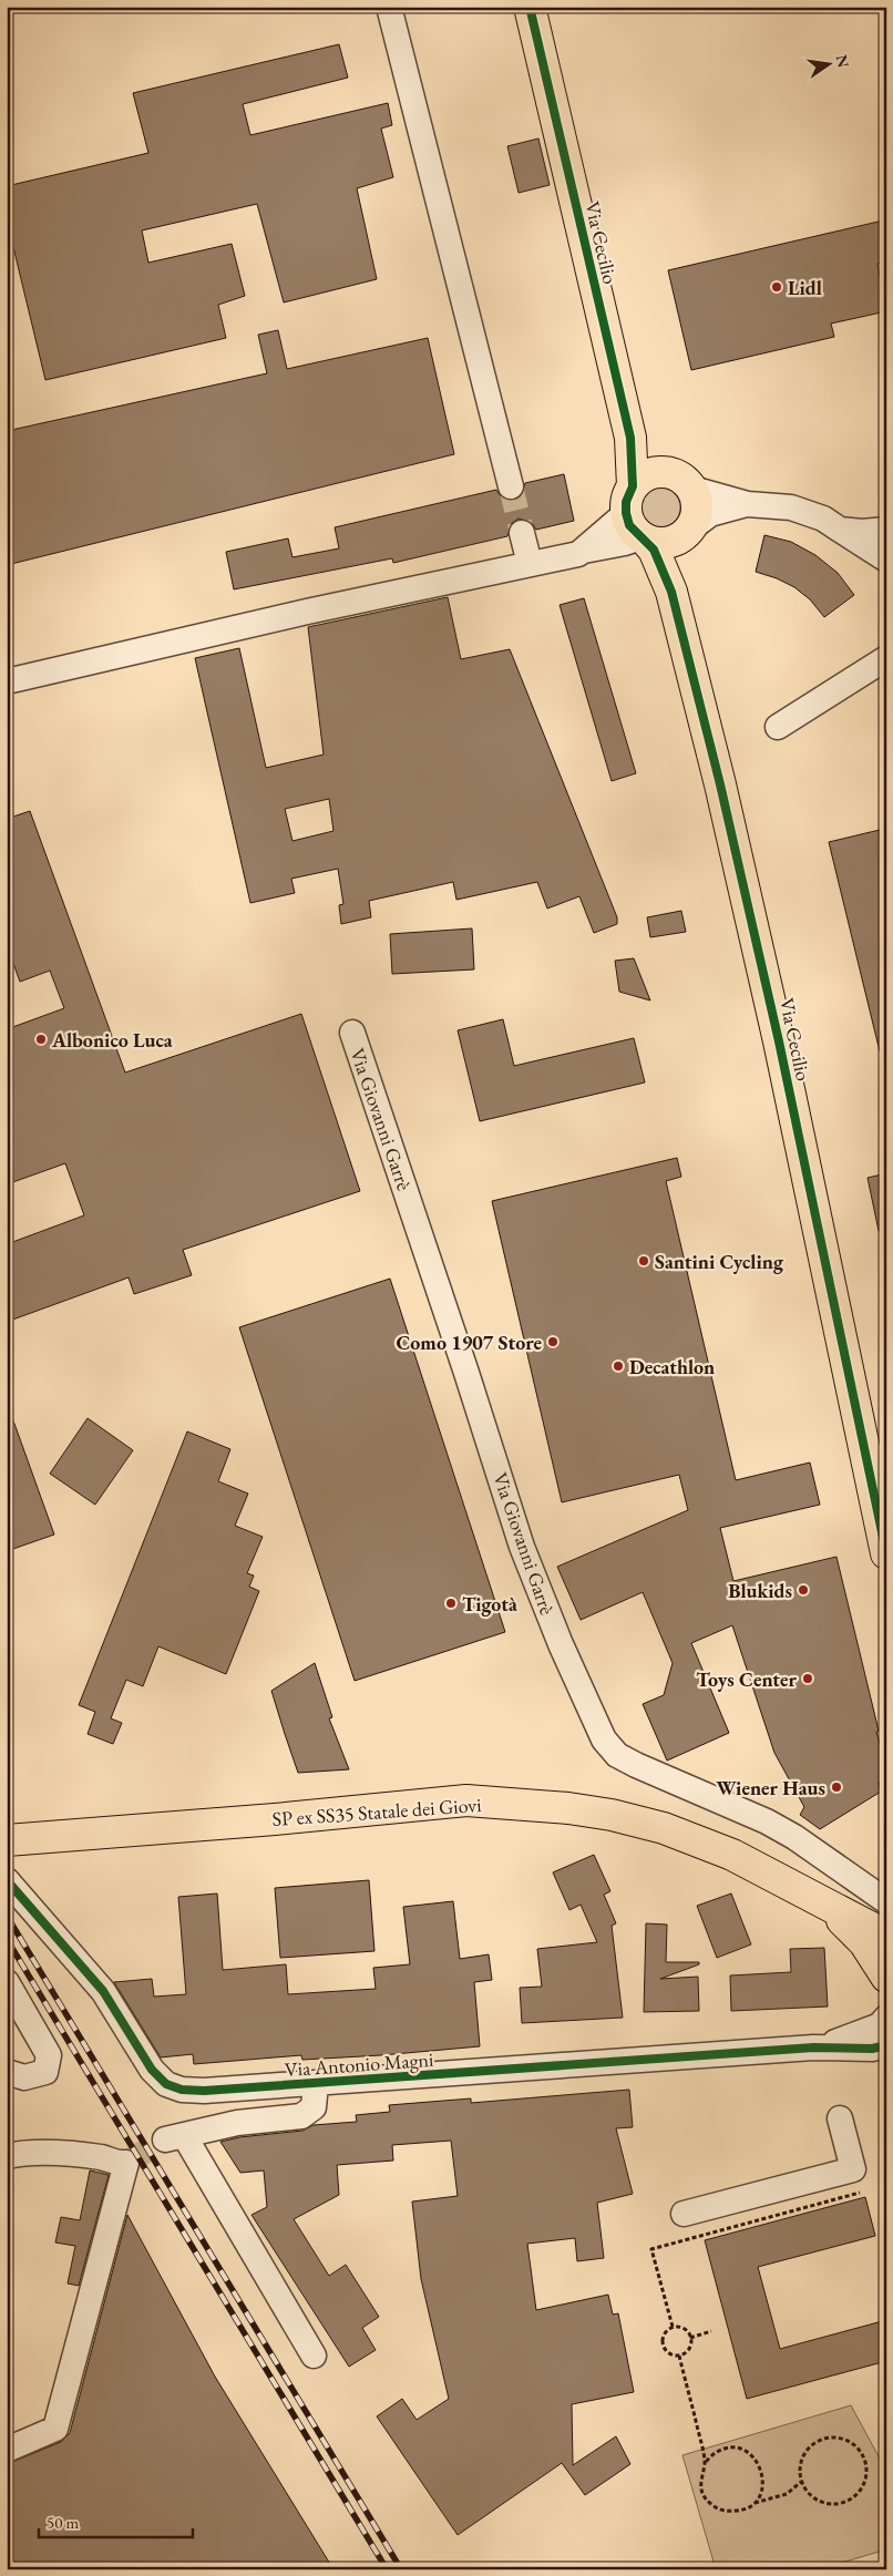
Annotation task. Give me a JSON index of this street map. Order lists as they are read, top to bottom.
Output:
{
  "streets": {
    "main road": ["Via Cecilio", "SP ex SS35 Statale dei Giovi"],
    "street": ["Via Giovanni Garrè", "Via Antonio Magni"]
  },
  "places": [
    "Lidl",
    "Albonico Luca",
    "Santini Cycling",
    "Como 1907 Store",
    "Decathlon",
    "Blukids",
    "Tigotà",
    "Toys Center",
    "Wiener Haus"
  ],
  "scale_bar": "50 m",
  "north": "right"
}
